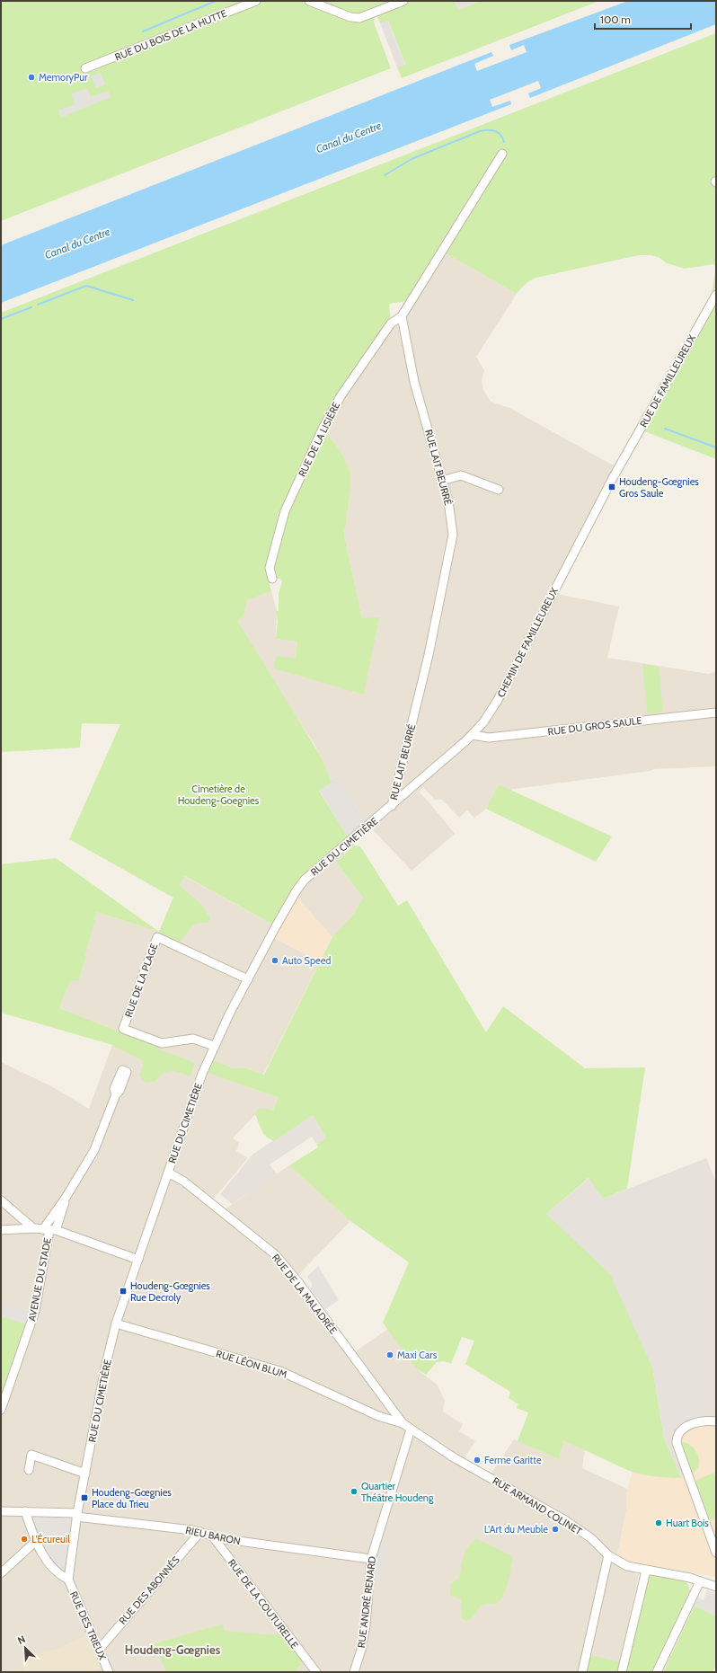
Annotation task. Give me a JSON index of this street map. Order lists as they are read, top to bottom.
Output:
{
  "streets": {
    "street": [
      "RUE DU BOIS DE LA HUTTE",
      "RUE DE FAMILLEUREUX",
      "RUE DE LA LISIÈRE",
      "RUE LAIT BEURRÉ",
      "CHEMIN DE FAMILLEUREUX",
      "RUE DU GROS SAULE",
      "RUE DU CIMETIÈRE",
      "RUE DE LA PLAGE",
      "AVENUE DU STADE",
      "RUE DE LA MALADRÉE",
      "RUE LÉON BLUM",
      "RUE ARMAND COLINET",
      "RIEU BARON",
      "RUE DES ABONNÉS",
      "RUE ANDRÉ RENARD",
      "RUE DE LA COUTURELLE",
      "RUE DES TRIEUX"
    ]
  },
  "crossings": [
    ["RUE DE FAMILLEUREUX", "CHEMIN DE FAMILLEUREUX"],
    ["RUE DE LA LISIÈRE", "RUE LAIT BEURRÉ"],
    ["RUE LAIT BEURRÉ", "RUE DU CIMETIÈRE"],
    ["CHEMIN DE FAMILLEUREUX", "RUE DU GROS SAULE"],
    ["CHEMIN DE FAMILLEUREUX", "RUE DU CIMETIÈRE"],
    ["RUE DU CIMETIÈRE", "RUE DE LA PLAGE"],
    ["RUE DU CIMETIÈRE", "RUE DE LA MALADRÉE"],
    ["RUE DU CIMETIÈRE", "RUE LÉON BLUM"],
    ["RUE DU CIMETIÈRE", "RIEU BARON"],
    ["RUE DU CIMETIÈRE", "RUE DES TRIEUX"],
    ["RUE DE LA MALADRÉE", "RUE LÉON BLUM"],
    ["RUE DE LA MALADRÉE", "RUE ARMAND COLINET"],
    ["RUE LÉON BLUM", "RUE ARMAND COLINET"],
    ["RUE ARMAND COLINET", "RUE ANDRÉ RENARD"],
    ["RIEU BARON", "RUE DES ABONNÉS"],
    ["RIEU BARON", "RUE ANDRÉ RENARD"],
    ["RIEU BARON", "RUE DE LA COUTURELLE"],
    ["RUE DES ABONNÉS", "RUE DES TRIEUX"]
  ],
  "districts": ["Houdeng-Gœgnies"],
  "water": ["Canal du Centre"],
  "parks": ["Cimetière de Houdeng-Goegnies"],
  "places": {
    "other": [
      "MemoryPur",
      "Auto Speed",
      "Maxi Cars",
      "Ferme Garitte",
      "Quartier Théâtre Houdeng",
      "Huart Bois",
      "L'Art du Meuble",
      "L'Écureuil"
    ],
    "transit": ["Houdeng-Gœgnies Gros Saule", "Houdeng-Gœgnies Rue Decroly", "Houdeng-Gœgnies Place du Trieu"]
  },
  "scale_bar": "100 m",
  "north": "top left"
}
